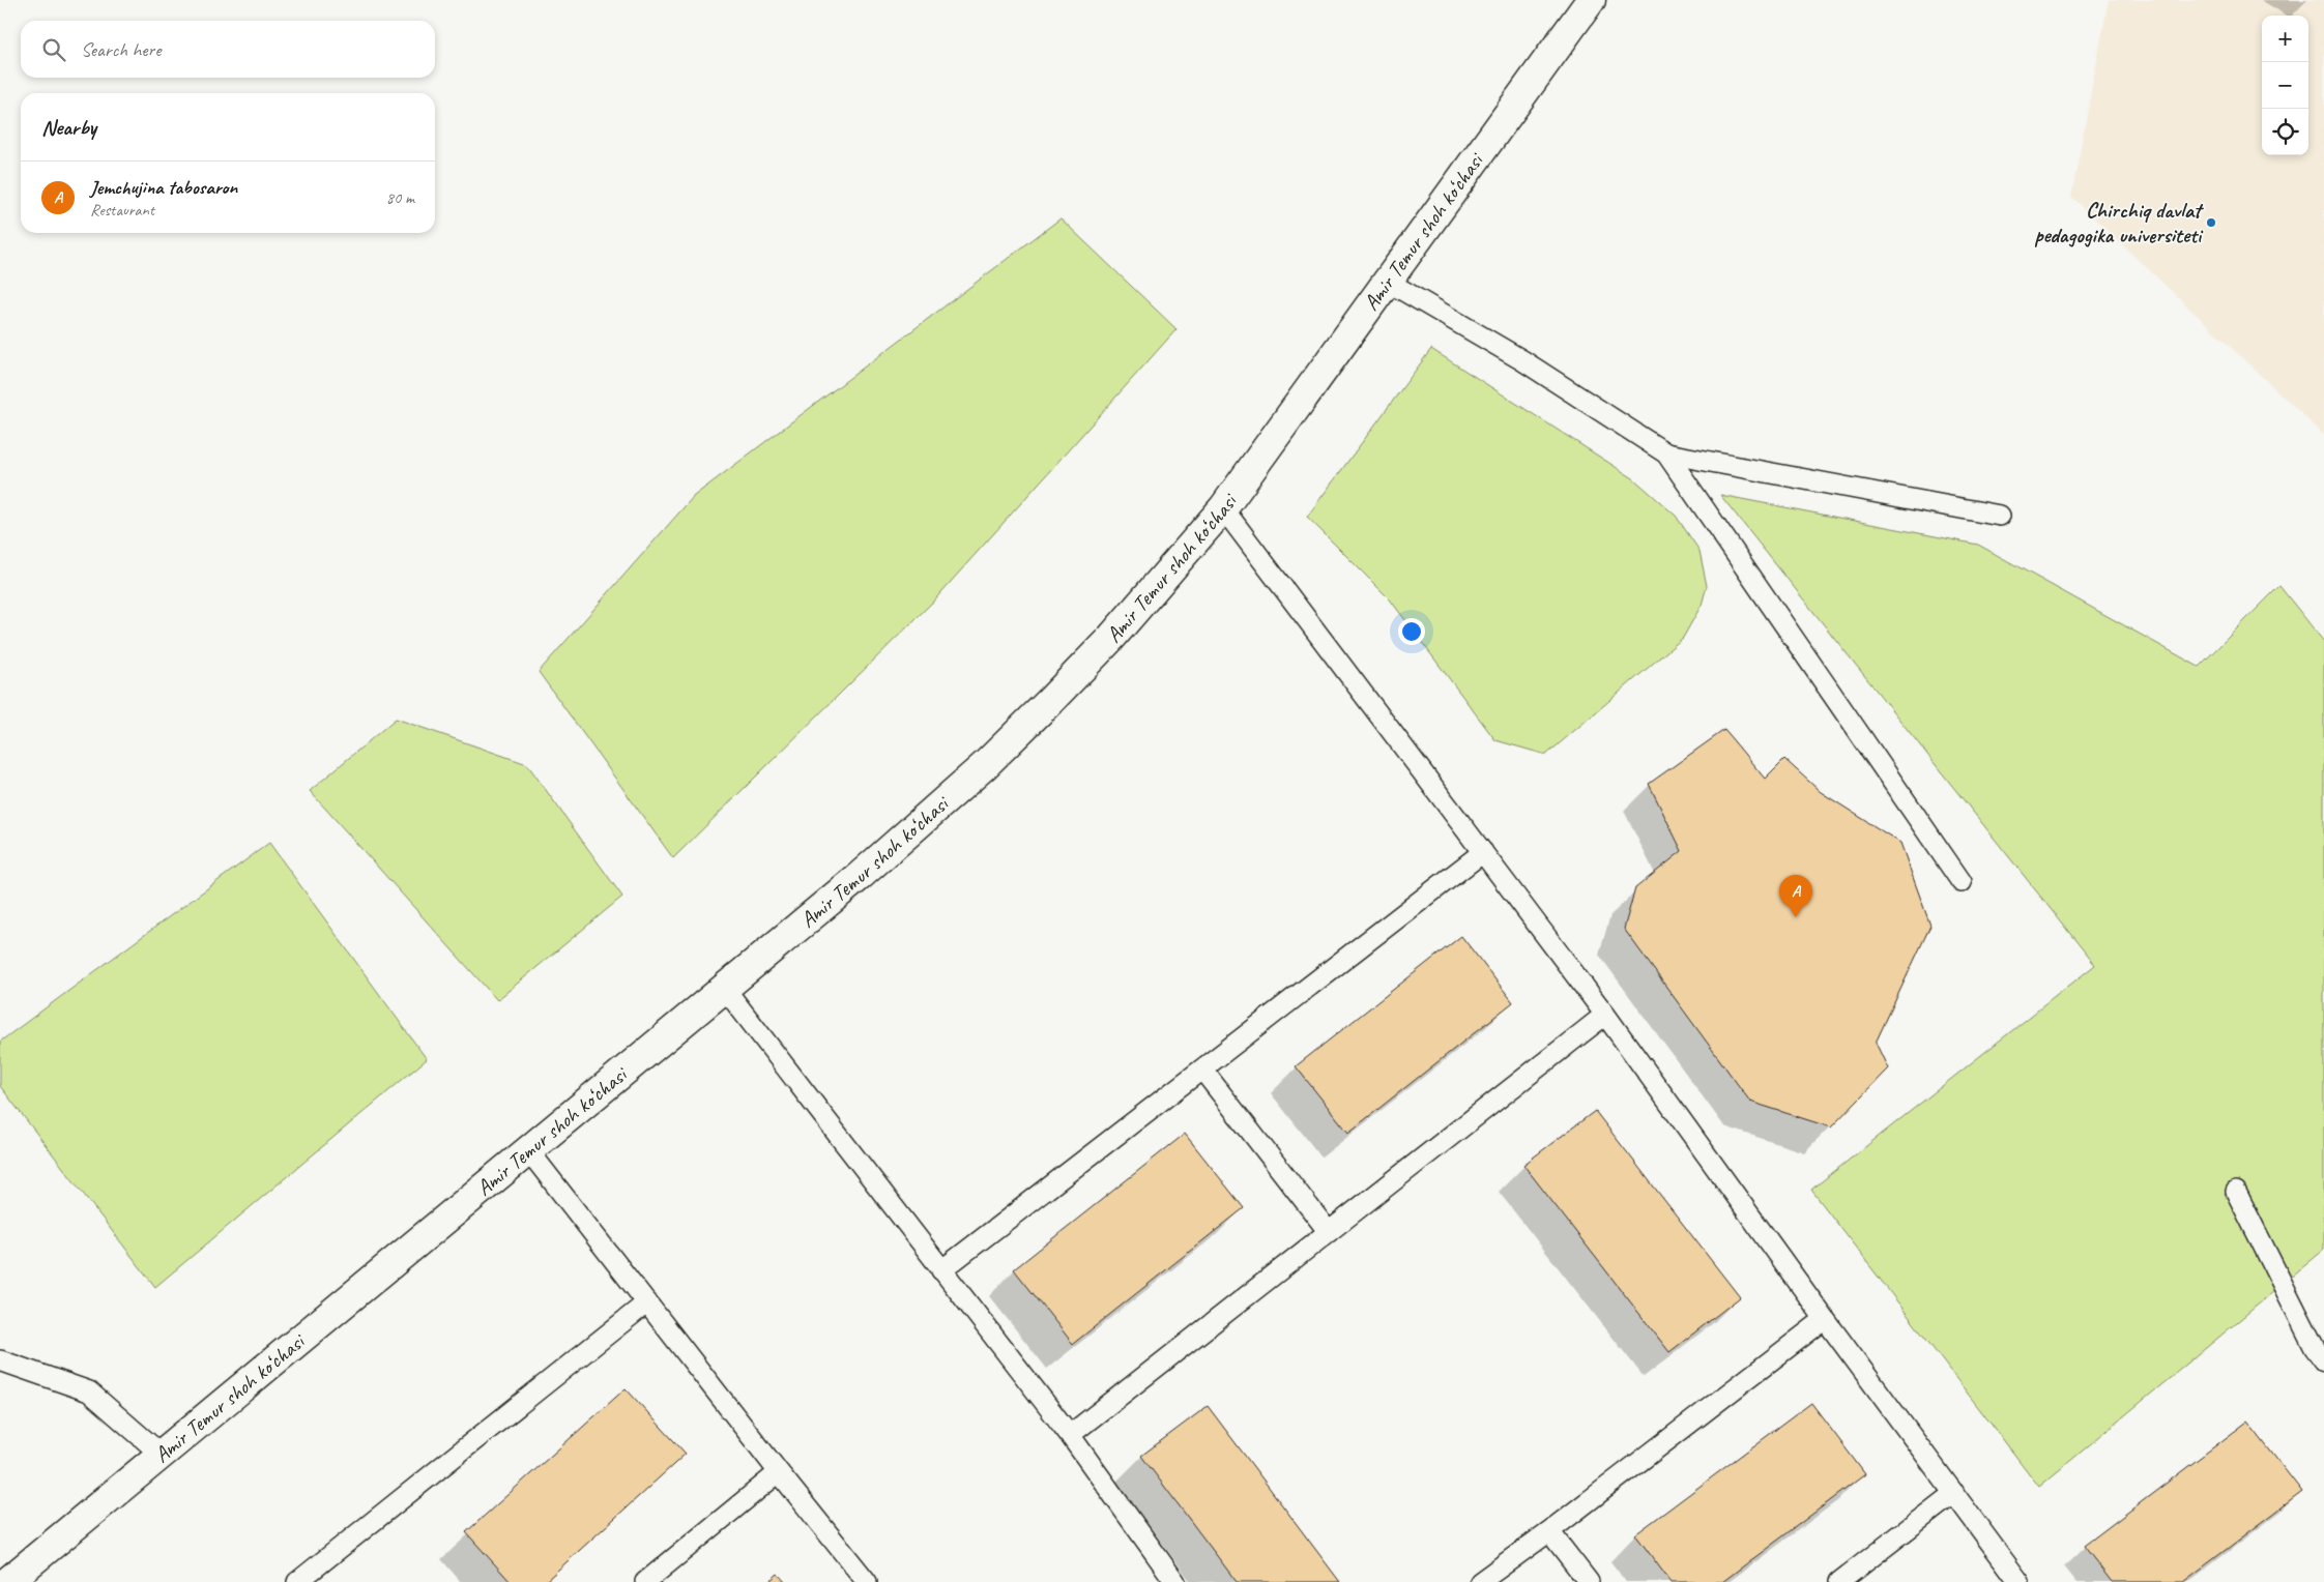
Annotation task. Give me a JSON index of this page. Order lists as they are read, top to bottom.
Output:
{
  "streets": {
    "main road": ["Amir Temur shoh ko‘chasi"]
  },
  "places": ["Chirchiq davlat pedagogika universiteti"],
  "page": {
    "map_buttons": ["+", "−"],
    "search": "Search here",
    "heading": "Nearby",
    "list": [
      {
        "mark": "A",
        "name": "Jemchujina tabosaron",
        "note": "Restaurant",
        "value": "80 m"
      }
    ],
    "pins": "A"
  }
}
